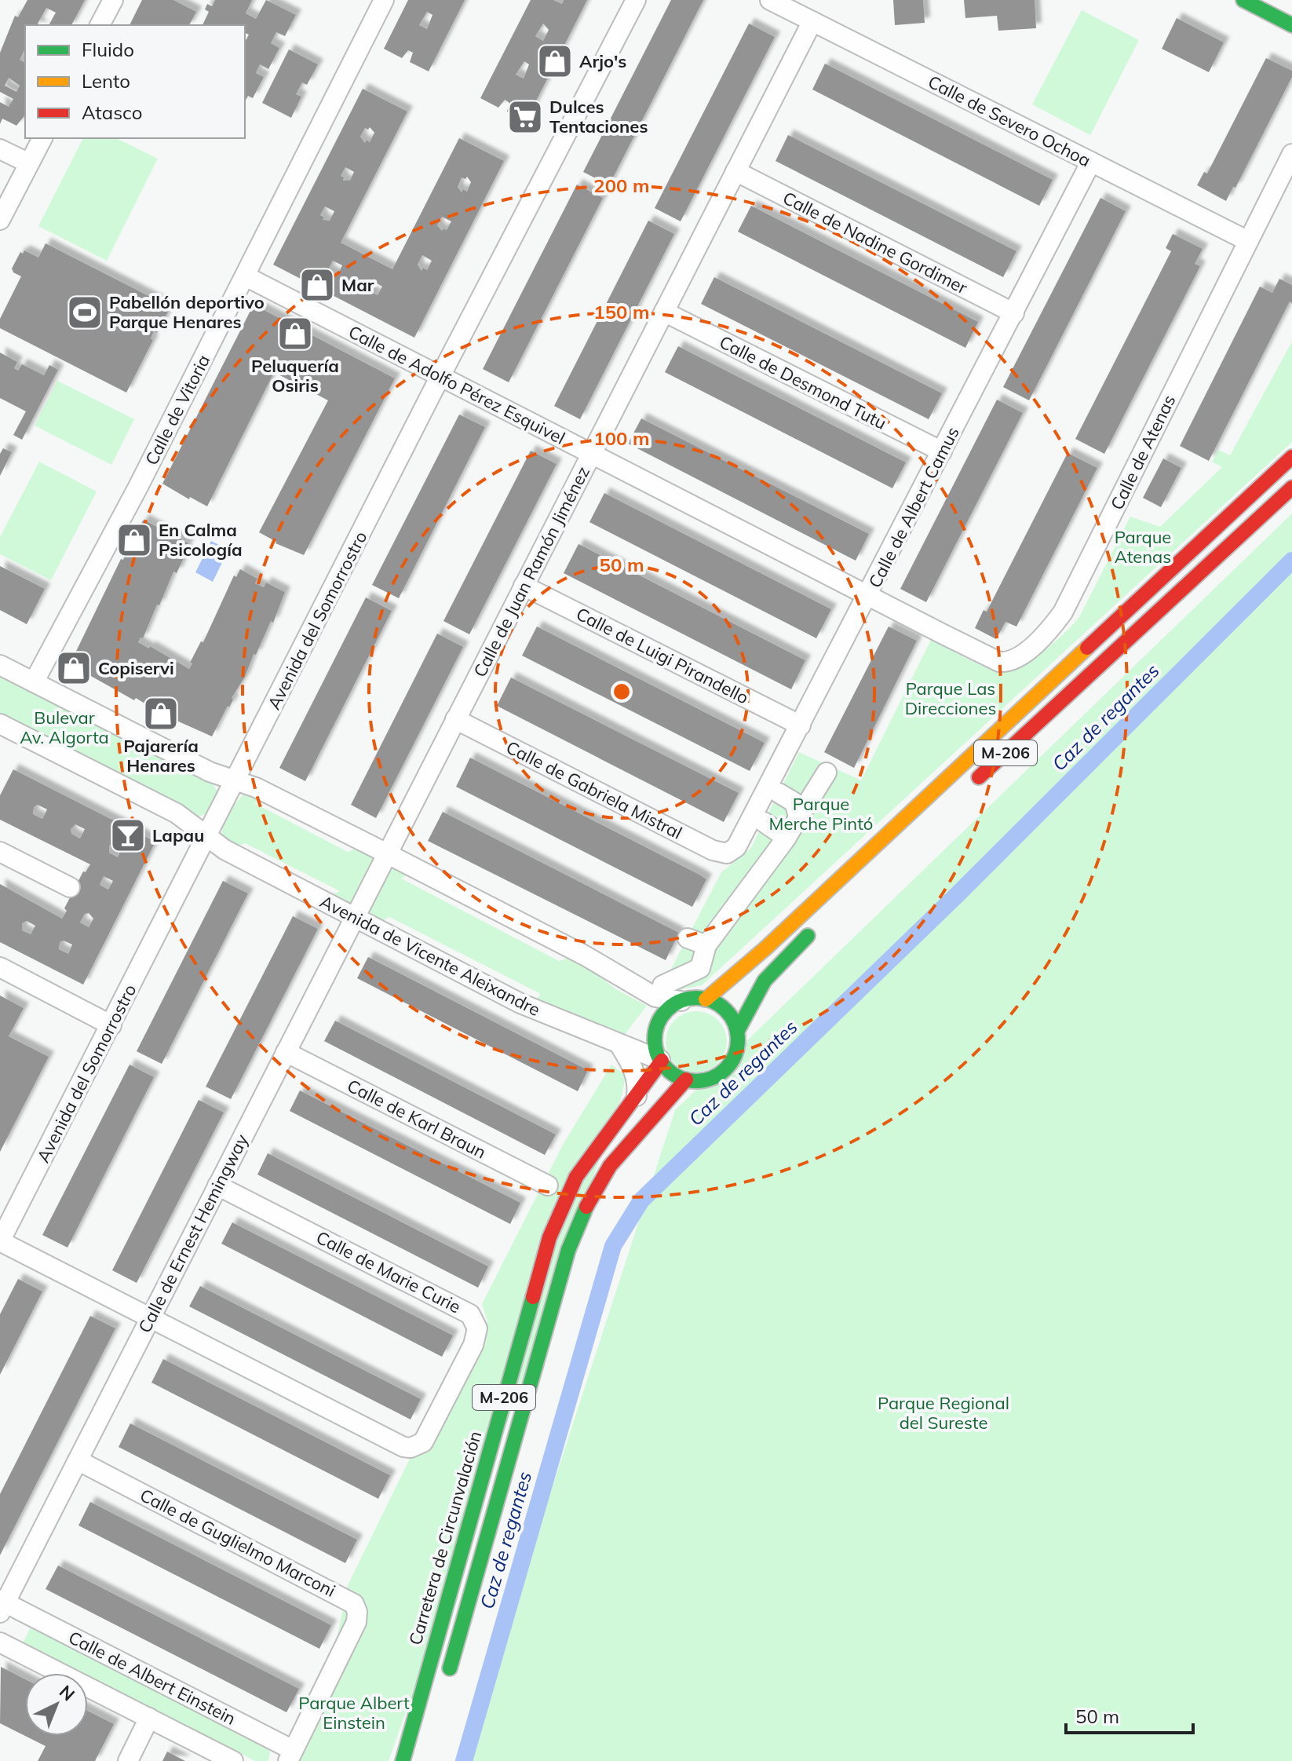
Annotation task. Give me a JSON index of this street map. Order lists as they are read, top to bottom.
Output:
{
  "streets": {
    "main road": ["M-206", "Carretera de Circunvalación"],
    "street": [
      "Calle de Severo Ochoa",
      "Calle de Nadine Gordimer",
      "Calle de Desmond Tutu",
      "Calle de Adolfo Pérez Esquivel",
      "Calle de Vitoria",
      "Calle de Atenas",
      "Calle de Albert Camus",
      "Calle de Juan Ramón Jiménez",
      "Avenida del Somorrostro",
      "Calle de Luigi Pirandello",
      "Calle de Gabriela Mistral",
      "Avenida de Vicente Aleixandre",
      "Calle de Karl Braun",
      "Calle de Ernest Hemingway",
      "Calle de Marie Curie",
      "Calle de Guglielmo Marconi",
      "Calle de Albert Einstein"
    ]
  },
  "crossings": [
    ["Calle de Severo Ochoa", "Calle de Atenas"],
    ["Calle de Severo Ochoa", "Calle de Albert Camus"],
    ["Calle de Severo Ochoa", "Calle de Juan Ramón Jiménez"],
    ["Calle de Nadine Gordimer", "Calle de Albert Camus"],
    ["Calle de Nadine Gordimer", "Calle de Juan Ramón Jiménez"],
    ["Calle de Desmond Tutu", "Calle de Albert Camus"],
    ["Calle de Desmond Tutu", "Calle de Juan Ramón Jiménez"],
    ["Calle de Adolfo Pérez Esquivel", "Calle de Vitoria"],
    ["Calle de Adolfo Pérez Esquivel", "Calle de Atenas"],
    ["Calle de Adolfo Pérez Esquivel", "Calle de Albert Camus"],
    ["Calle de Adolfo Pérez Esquivel", "Calle de Juan Ramón Jiménez"],
    ["Calle de Adolfo Pérez Esquivel", "Avenida del Somorrostro"],
    ["Calle de Atenas", "Calle de Albert Camus"],
    ["Calle de Albert Camus", "Calle de Luigi Pirandello"],
    ["Calle de Albert Camus", "Calle de Gabriela Mistral"],
    ["Calle de Juan Ramón Jiménez", "Calle de Luigi Pirandello"],
    ["Calle de Juan Ramón Jiménez", "Calle de Gabriela Mistral"],
    ["Calle de Juan Ramón Jiménez", "Calle de Ernest Hemingway"],
    ["Avenida del Somorrostro", "Avenida de Vicente Aleixandre"],
    ["M-206", "Avenida de Vicente Aleixandre"],
    ["M-206", "Carretera de Circunvalación"],
    ["Avenida de Vicente Aleixandre", "Calle de Ernest Hemingway"],
    ["Avenida de Vicente Aleixandre", "Carretera de Circunvalación"],
    ["Calle de Karl Braun", "Calle de Ernest Hemingway"],
    ["Calle de Ernest Hemingway", "Calle de Marie Curie"],
    ["Calle de Ernest Hemingway", "Calle de Guglielmo Marconi"],
    ["Calle de Ernest Hemingway", "Calle de Albert Einstein"],
    ["Calle de Guglielmo Marconi", "Calle de Albert Einstein"]
  ],
  "water": ["Caz de regantes"],
  "parks": [
    "Parque Atenas",
    "Parque Las Direcciones",
    "Bulevar Av. Algorta",
    "Parque Merche Pintó",
    "Parque Regional del Sureste",
    "Parque Albert Einstein"
  ],
  "places": {
    "shop": [
      "Arjo's",
      "Mar",
      "Peluquería Osiris",
      "En Calma Psicología",
      "Copiservi",
      "Pajarería Henares"
    ],
    "supermarket": ["Dulces Tentaciones"],
    "sports": ["Pabellón deportivo Parque Henares"],
    "bar": ["Lapau"]
  },
  "legend": ["Fluido", "Lento", "Atasco"],
  "scale_bar": "50 m",
  "north": "top right",
  "rings": [
    "200 m",
    "150 m",
    "100 m",
    "50 m"
  ]
}
